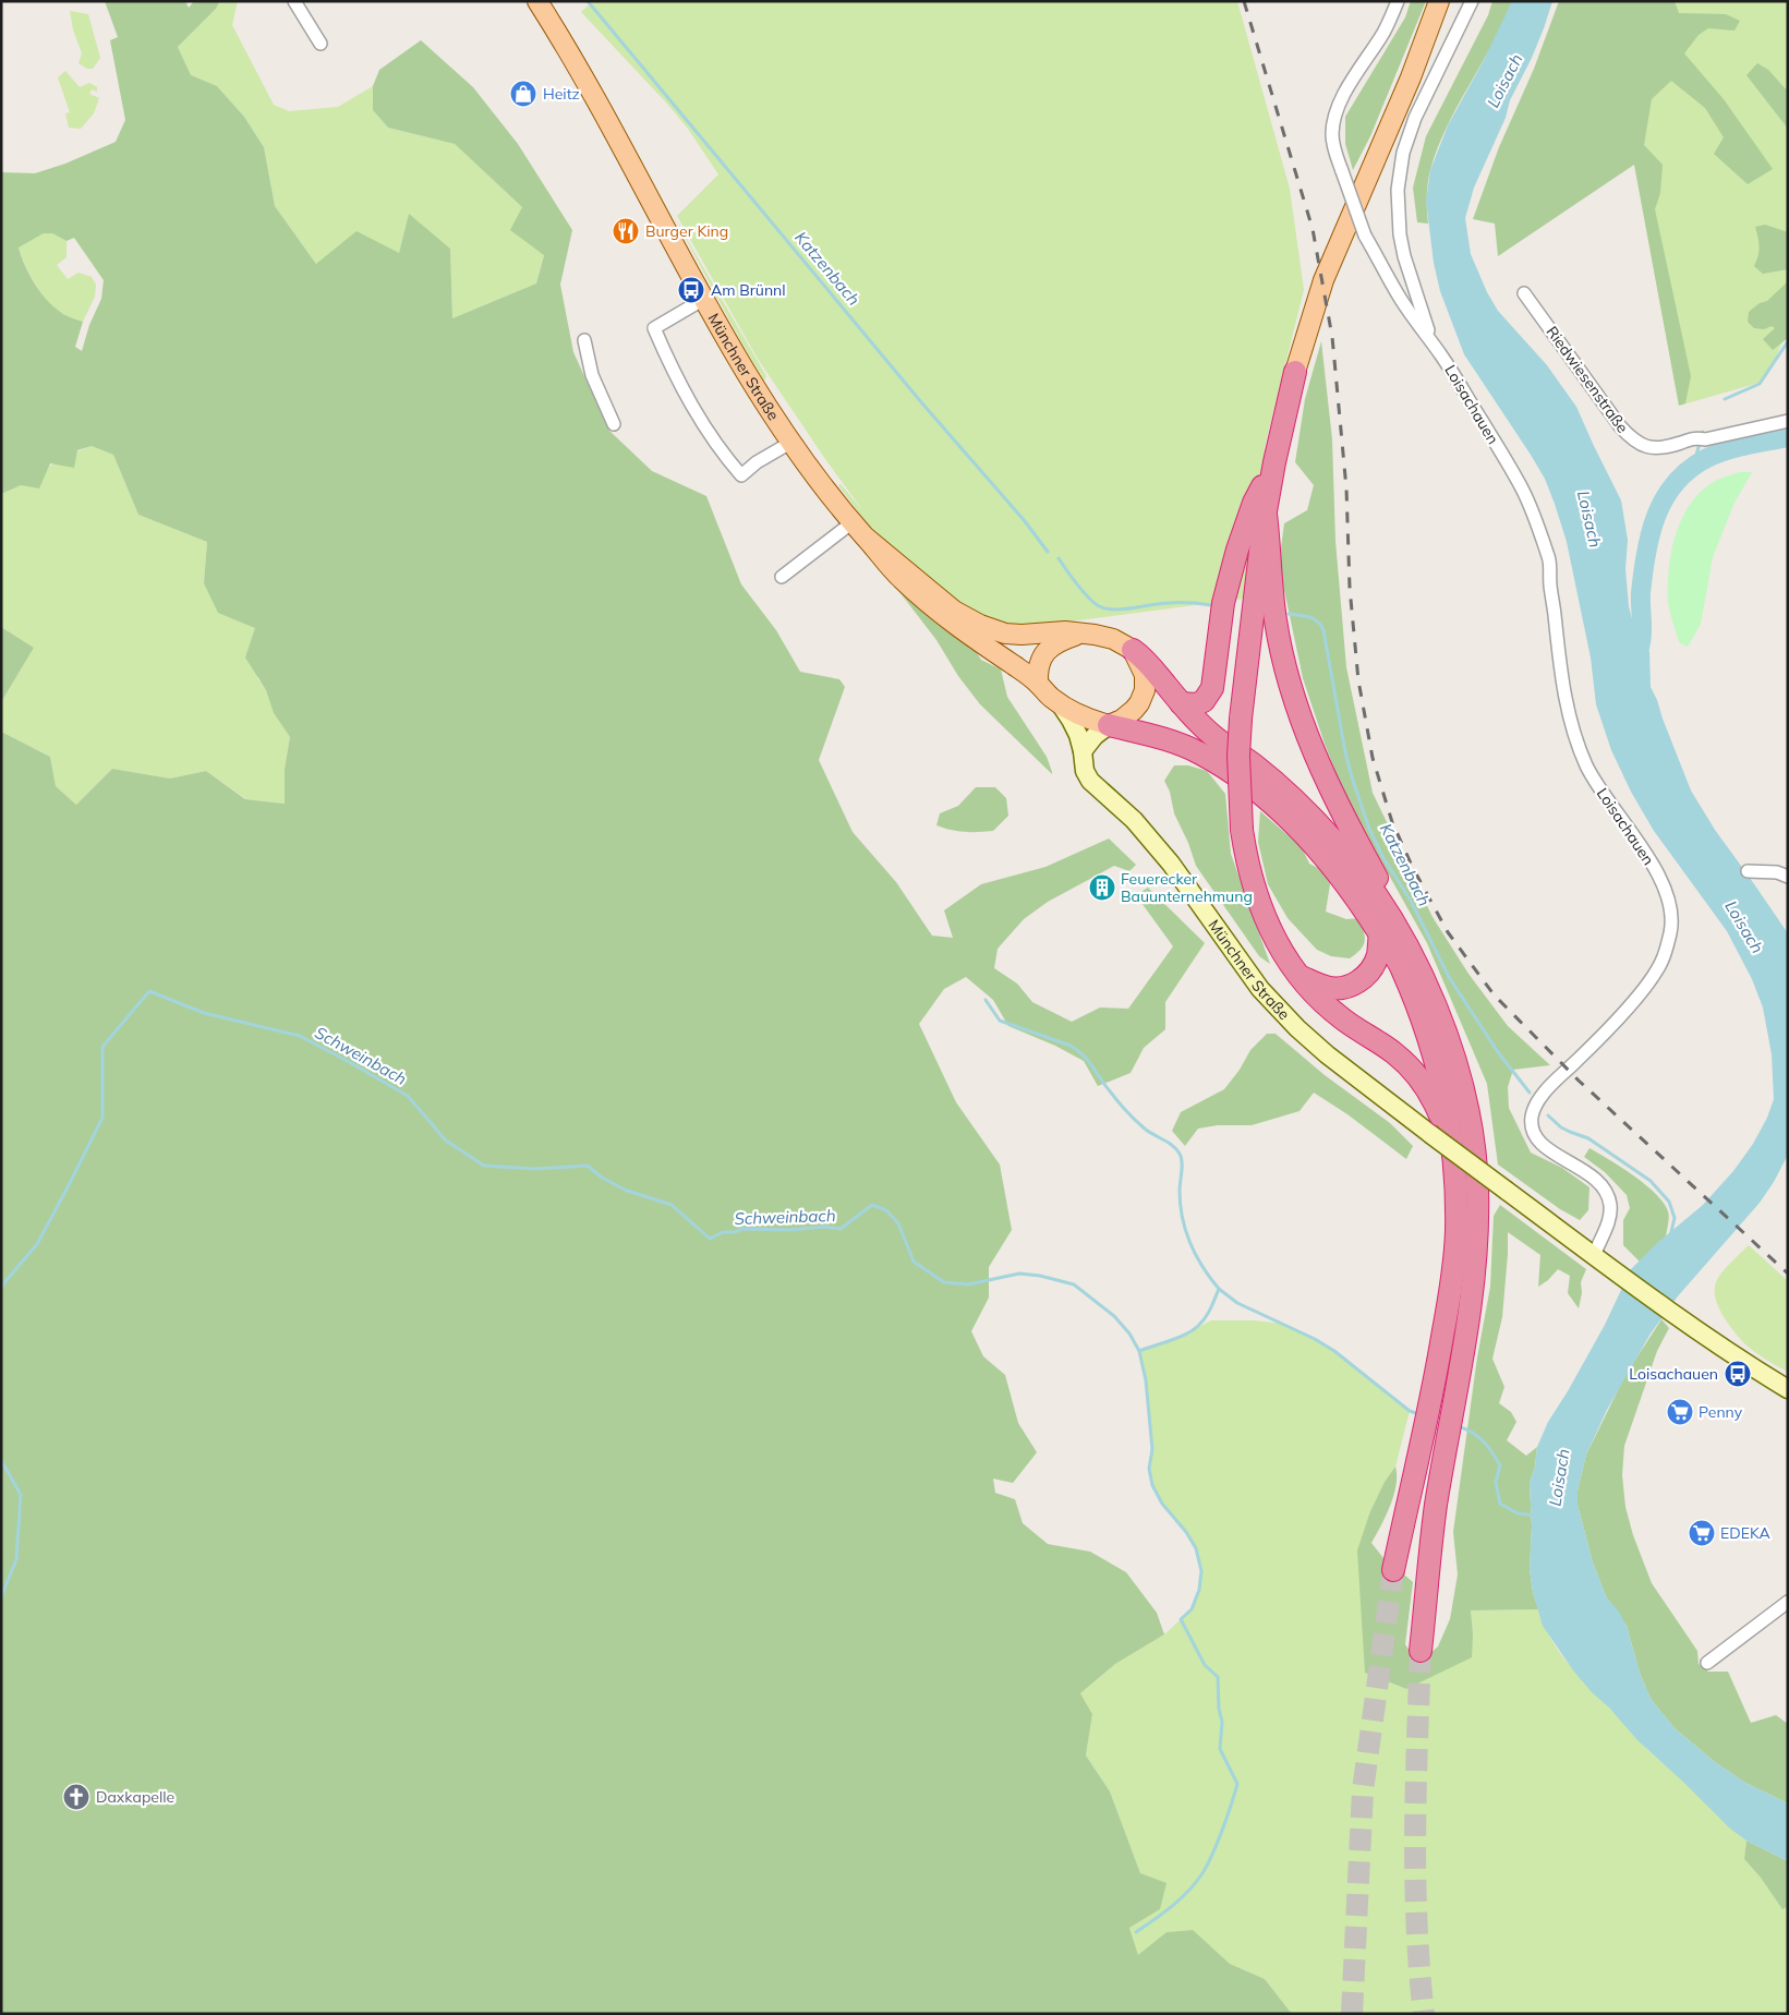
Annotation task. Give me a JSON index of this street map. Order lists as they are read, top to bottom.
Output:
{
  "streets": {
    "main road": ["Münchner Straße"],
    "street": ["Riedwiesenstraße", "Loisachauen"]
  },
  "crossings": [
    ["Münchner Straße", "Loisachauen"]
  ],
  "water": ["Loisach", "Katzenbach", "Schweinbach"],
  "places": {
    "shop": ["Heitz"],
    "restaurant": ["Burger King"],
    "bus stop": ["Am Brünnl", "Loisachauen"],
    "building": ["Feuerecker Bauunternehmung"],
    "supermarket": ["Penny", "EDEKA"],
    "church": ["Daxkapelle"]
  }
}
